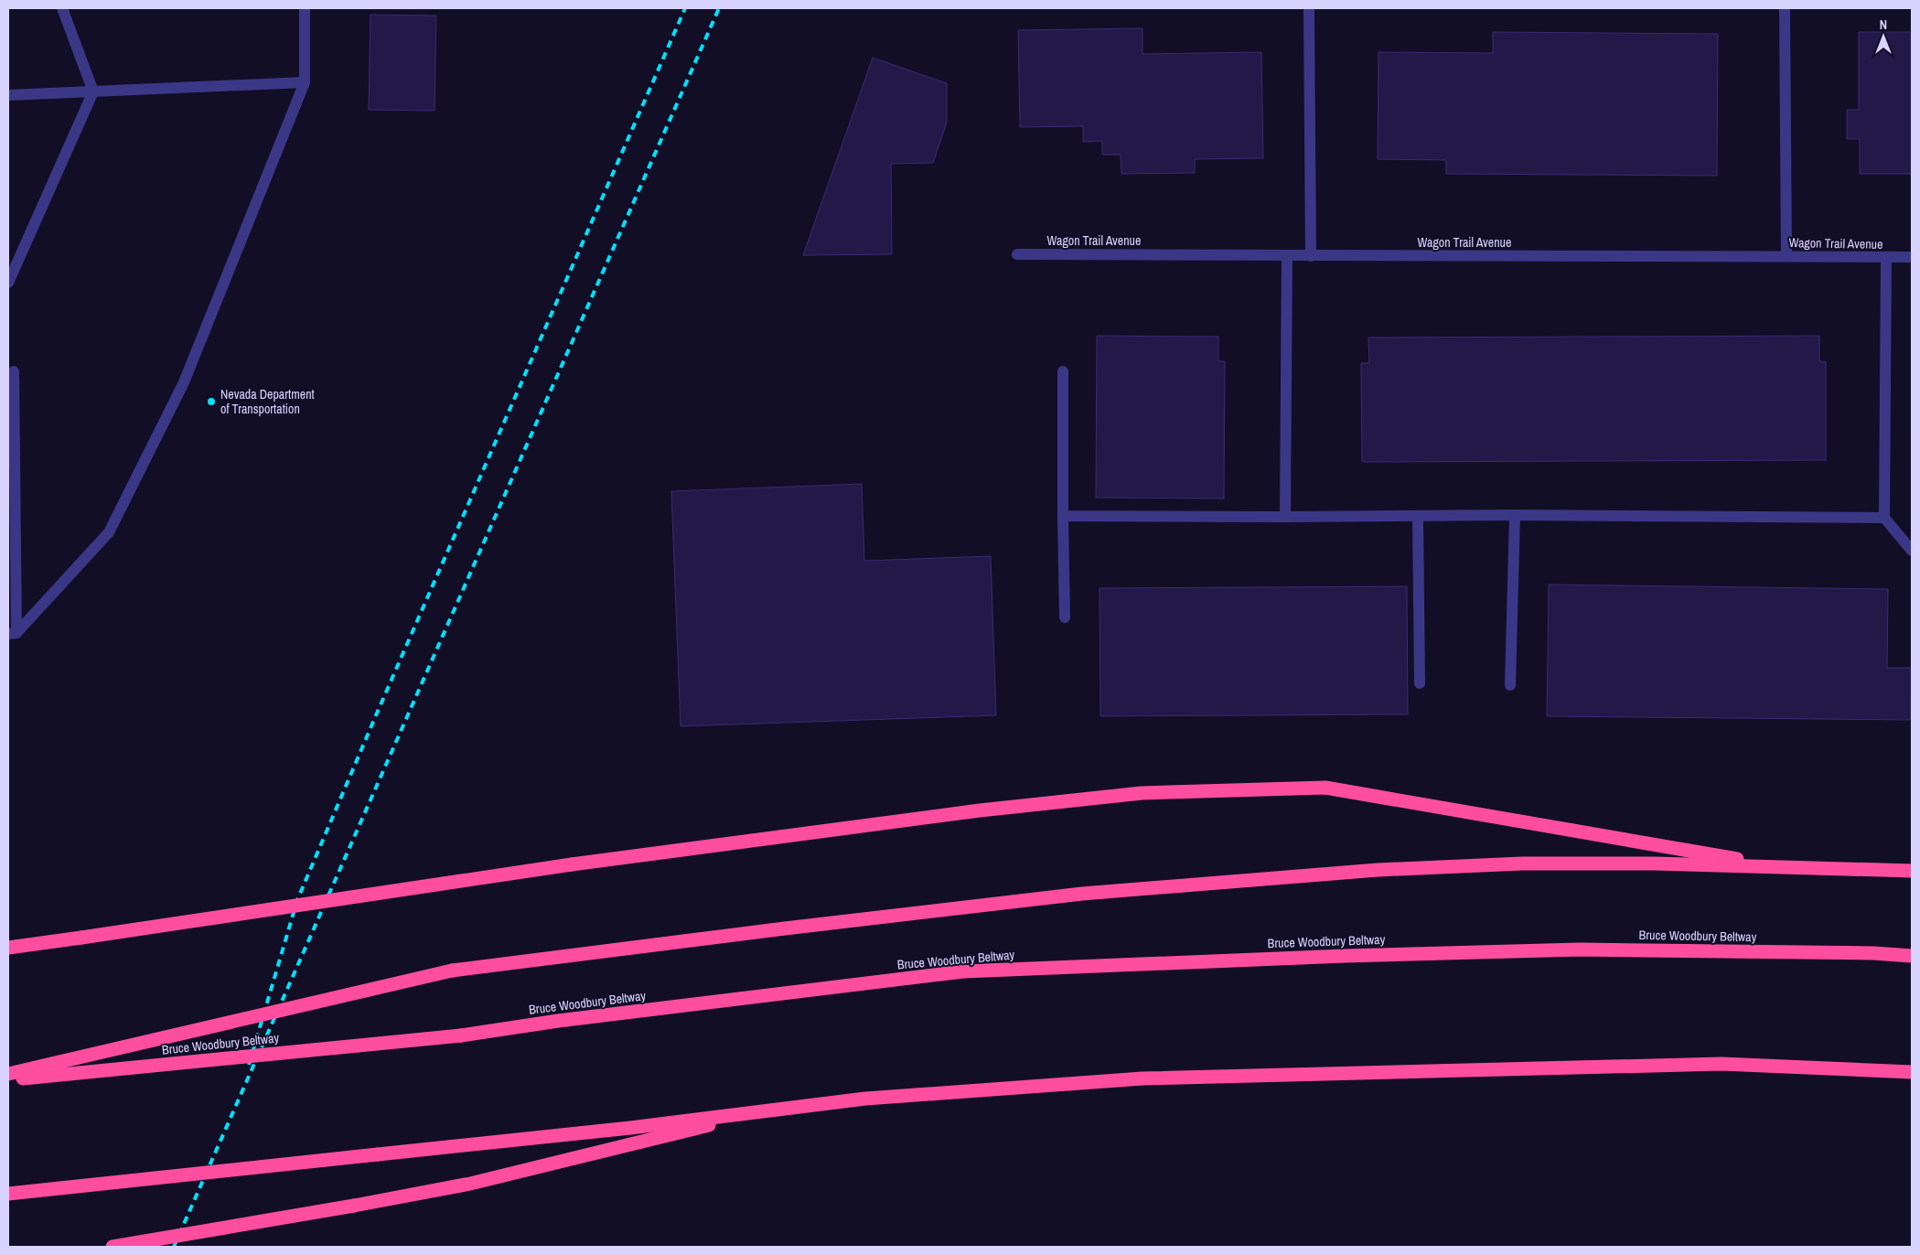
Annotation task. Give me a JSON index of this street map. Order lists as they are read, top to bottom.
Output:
{
  "streets": {
    "highway": ["Bruce Woodbury Beltway"],
    "street": ["Wagon Trail Avenue"]
  },
  "places": ["Nevada Department of Transportation"],
  "north": "top"
}
